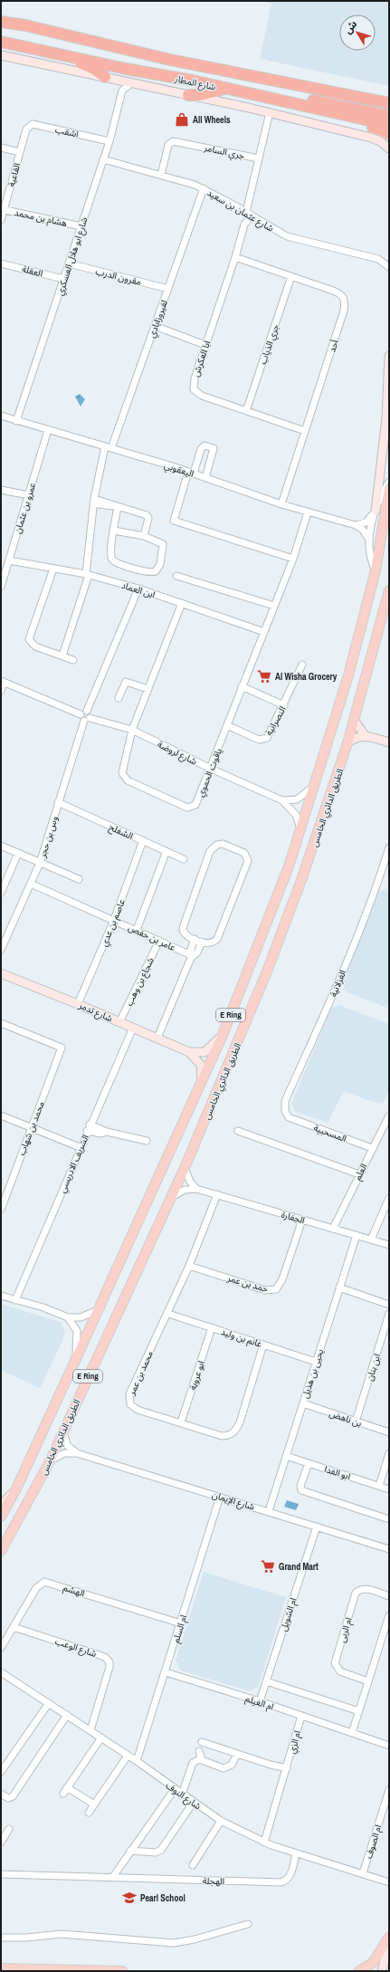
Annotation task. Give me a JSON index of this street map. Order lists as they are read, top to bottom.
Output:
{
  "streets": {
    "highway": ["شارع المطار"],
    "main road": ["الطريق الدائري الخامس", "E Ring"],
    "street": [
      "اشقب",
      "جري السامر",
      "القاعية",
      "شارع عثمان بن سعيد",
      "هشام بن محمد",
      "شارع ابو هلال العسكري",
      "العقلة",
      "مقرون الدرب",
      "لفيروزابادي",
      "جري الذياب",
      "أحد",
      "ابا العكرش",
      "اليعقوبي",
      "عمرو بن عثمان",
      "ابن العماد",
      "النصرانية",
      "شارع لروضة",
      "ياقوت الحموي",
      "الشفلح",
      "وس بن حجر",
      "عاصم بن عدي",
      "عامر بن حفص",
      "شجاع بن وهب",
      "الغزلانية",
      "شارع تدمر",
      "محمد بن شهاب",
      "المسحبية",
      "الشريف الادريسي",
      "العلم",
      "الجفارة",
      "حمد بن عمر",
      "غانم بن وليد",
      "ابن بنان",
      "محمد بن عمر",
      "يحيى بن هذيل",
      "ابو عروبة",
      "بن ناهض",
      "ابو الفدا",
      "شارع الإيمان",
      "الهشم",
      "ام الشويل",
      "ام السلم",
      "ام الربى",
      "شارع الوعب",
      "ام الغيلم",
      "ام الزي",
      "شارع النوف",
      "ام الصوف",
      "الهجلة"
    ]
  },
  "crossings": [
    ["اشقب", "القاعية"],
    ["اشقب", "شارع ابو هلال العسكري"],
    ["جري السامر", "شارع عثمان بن سعيد"],
    ["القاعية", "هشام بن محمد"],
    ["شارع عثمان بن سعيد", "شارع ابو هلال العسكري"],
    ["شارع عثمان بن سعيد", "لفيروزابادي"],
    ["شارع عثمان بن سعيد", "ابا العكرش"],
    ["هشام بن محمد", "شارع ابو هلال العسكري"],
    ["شارع ابو هلال العسكري", "العقلة"],
    ["شارع ابو هلال العسكري", "مقرون الدرب"],
    ["شارع ابو هلال العسكري", "اليعقوبي"],
    ["مقرون الدرب", "لفيروزابادي"],
    ["لفيروزابادي", "اليعقوبي"],
    ["لفيروزابادي", "ابن العماد"],
    ["جري الذياب", "أحد"],
    ["جري الذياب", "ابا العكرش"],
    ["أحد", "ابا العكرش"],
    ["أحد", "اليعقوبي"],
    ["اليعقوبي", "عمرو بن عثمان"],
    ["اليعقوبي", "ياقوت الحموي"],
    ["عمرو بن عثمان", "ابن العماد"],
    ["ابن العماد", "ياقوت الحموي"],
    ["النصرانية", "ياقوت الحموي"],
    ["شارع لروضة", "ياقوت الحموي"],
    ["شارع لروضة", "الطريق الدائري الخامس"],
    ["شارع لروضة", "وس بن حجر"],
    ["الطريق الدائري الخامس", "شارع تدمر"],
    ["الطريق الدائري الخامس", "شارع الإيمان"],
    ["الشفلح", "وس بن حجر"],
    ["الشفلح", "عاصم بن عدي"],
    ["وس بن حجر", "عامر بن حفص"],
    ["عاصم بن عدي", "عامر بن حفص"],
    ["عاصم بن عدي", "شارع تدمر"],
    ["عامر بن حفص", "شجاع بن وهب"],
    ["شجاع بن وهب", "شارع تدمر"],
    ["الغزلانية", "المسحبية"],
    ["شارع تدمر", "الشريف الادريسي"],
    ["المسحبية", "العلم"],
    ["العلم", "الجفارة"],
    ["الجفارة", "حمد بن عمر"],
    ["الجفارة", "محمد بن عمر"],
    ["الجفارة", "يحيى بن هذيل"],
    ["حمد بن عمر", "محمد بن عمر"],
    ["غانم بن وليد", "محمد بن عمر"],
    ["غانم بن وليد", "يحيى بن هذيل"],
    ["غانم بن وليد", "ابو عروبة"],
    ["ابن بنان", "بن ناهض"],
    ["محمد بن عمر", "ابو عروبة"],
    ["يحيى بن هذيل", "بن ناهض"],
    ["يحيى بن هذيل", "ابو الفدا"],
    ["يحيى بن هذيل", "شارع الإيمان"],
    ["شارع الإيمان", "ام الشويل"],
    ["شارع الإيمان", "ام السلم"],
    ["الهشم", "ام السلم"],
    ["الهشم", "شارع الوعب"],
    ["ام الشويل", "ام الغيلم"],
    ["ام السلم", "ام الغيلم"],
    ["ام السلم", "شارع النوف"],
    ["شارع الوعب", "شارع النوف"],
    ["ام الغيلم", "ام الزي"],
    ["ام الزي", "شارع النوف"],
    ["شارع النوف", "ام الصوف"],
    ["شارع النوف", "الهجلة"]
  ],
  "places": {
    "shop": ["All Wheels"],
    "supermarket": ["Al Wisha Grocery", "Grand Mart"],
    "school or university": ["Pearl School"]
  },
  "north": "top left"
}
